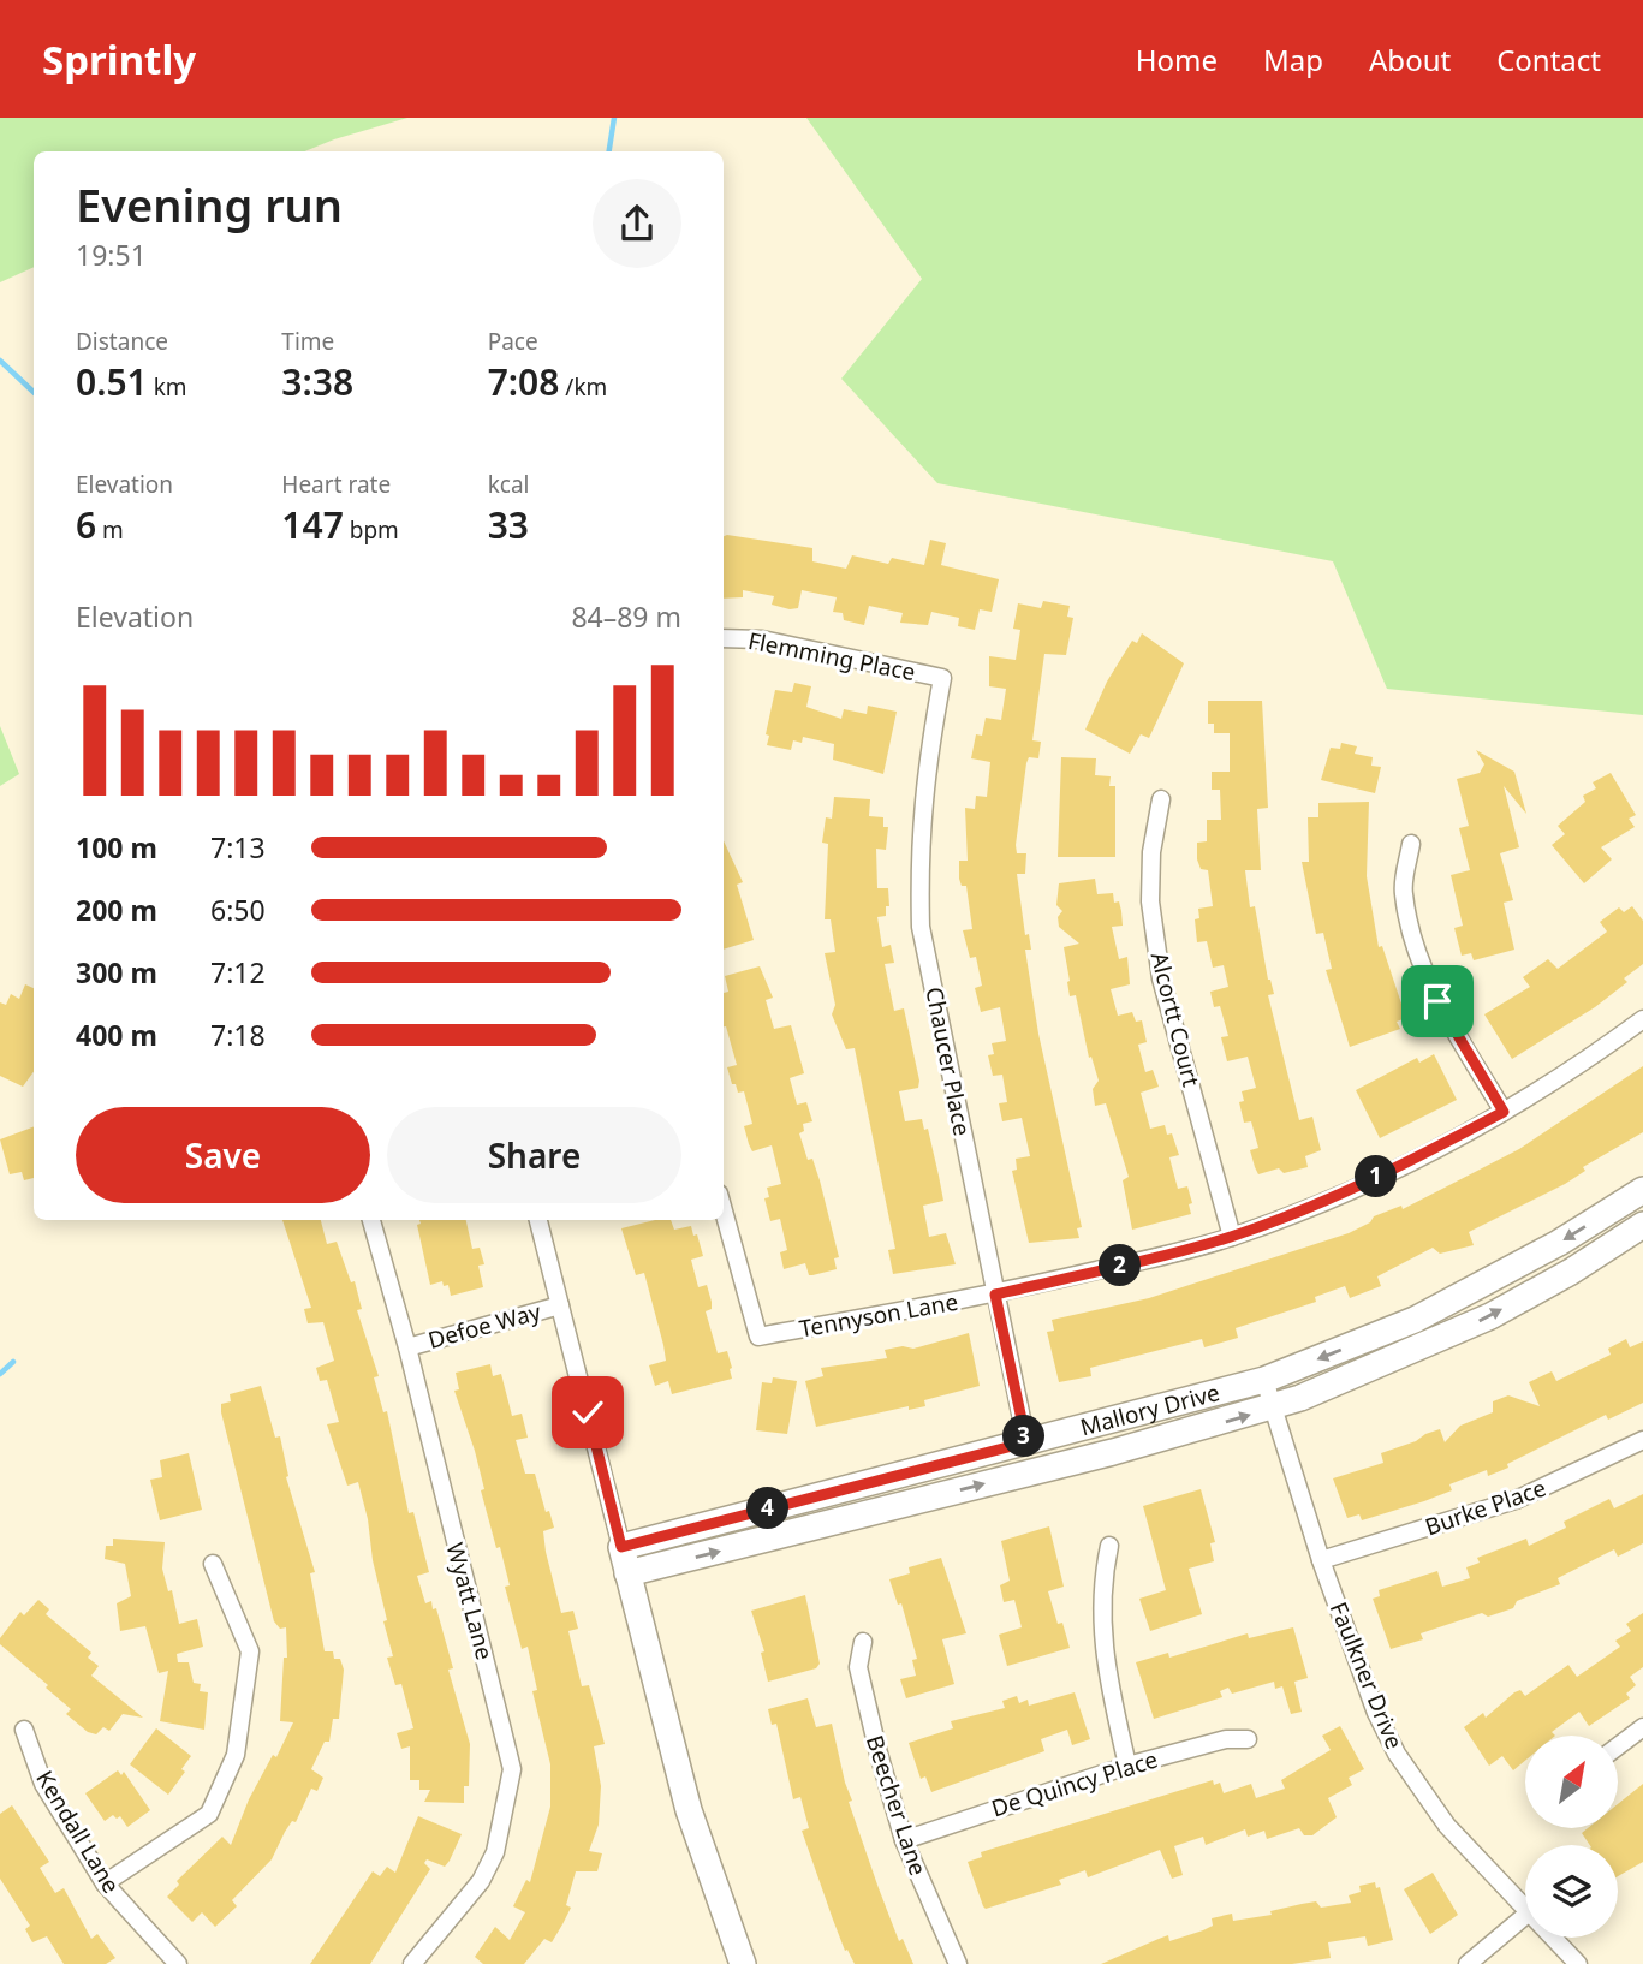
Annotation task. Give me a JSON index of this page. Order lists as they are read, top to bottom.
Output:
{
  "streets": {
    "main road": ["Mallory Drive"],
    "street": [
      "Flemming Place",
      "Alcortt Court",
      "Chaucer Place",
      "Tennyson Lane",
      "Defoe Way",
      "Burke Place",
      "Wyatt Lane",
      "Faulkner Drive",
      "De Quincy Place",
      "Beecher Lane",
      "Kendall Lane"
    ]
  },
  "crossings": [
    ["Flemming Place", "Chaucer Place"],
    ["Alcortt Court", "Tennyson Lane"],
    ["Chaucer Place", "Tennyson Lane"],
    ["Chaucer Place", "Mallory Drive"],
    ["Defoe Way", "Wyatt Lane"],
    ["Mallory Drive", "Faulkner Drive"],
    ["Burke Place", "Faulkner Drive"],
    ["De Quincy Place", "Beecher Lane"]
  ],
  "north": "top right",
  "page": {
    "header": "Sprintly",
    "nav": [
      "Home",
      "Map",
      "About",
      "Contact"
    ],
    "heading": ["Evening run", "19:51"],
    "stats": [
      ["Distance", "0.51 km"],
      ["Time", "3:38"],
      ["Pace", "7:08 /km"],
      ["Elevation", "6 m"],
      ["Heart rate", "147 bpm"],
      ["kcal", "33"]
    ],
    "chart": ["Elevation", "84–89 m"],
    "list": [
      {
        "name": "100 m",
        "note": "7:13"
      },
      {
        "name": "200 m",
        "note": "6:50"
      },
      {
        "name": "300 m",
        "note": "7:12"
      },
      {
        "name": "400 m",
        "note": "7:18"
      }
    ],
    "buttons": ["Save", "Share"],
    "pins": [
      "1",
      "2",
      "3",
      "4"
    ]
  }
}
